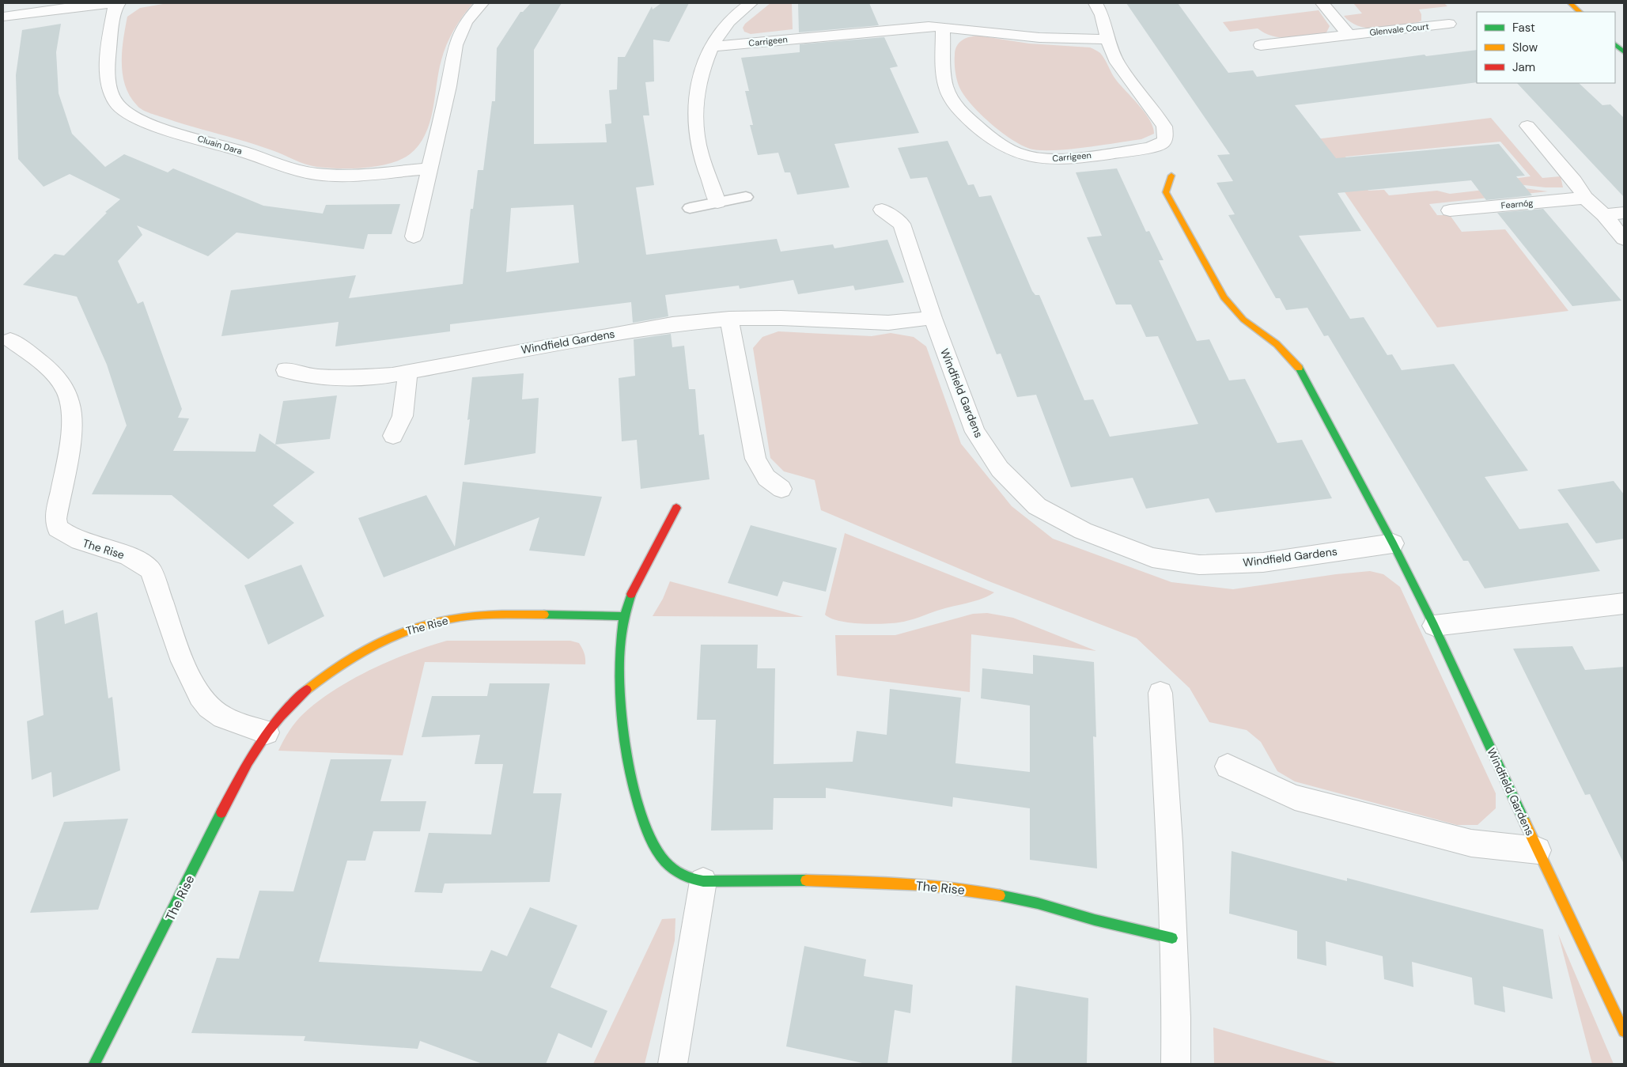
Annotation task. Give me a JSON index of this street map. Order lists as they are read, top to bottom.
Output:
{
  "streets": {
    "street": [
      "Glenvale Court",
      "Carrigeen",
      "Cluain Dara",
      "Fearnóg",
      "Windfield Gardens",
      "The Rise"
    ]
  },
  "legend": ["Fast", "Slow", "Jam"]
}
